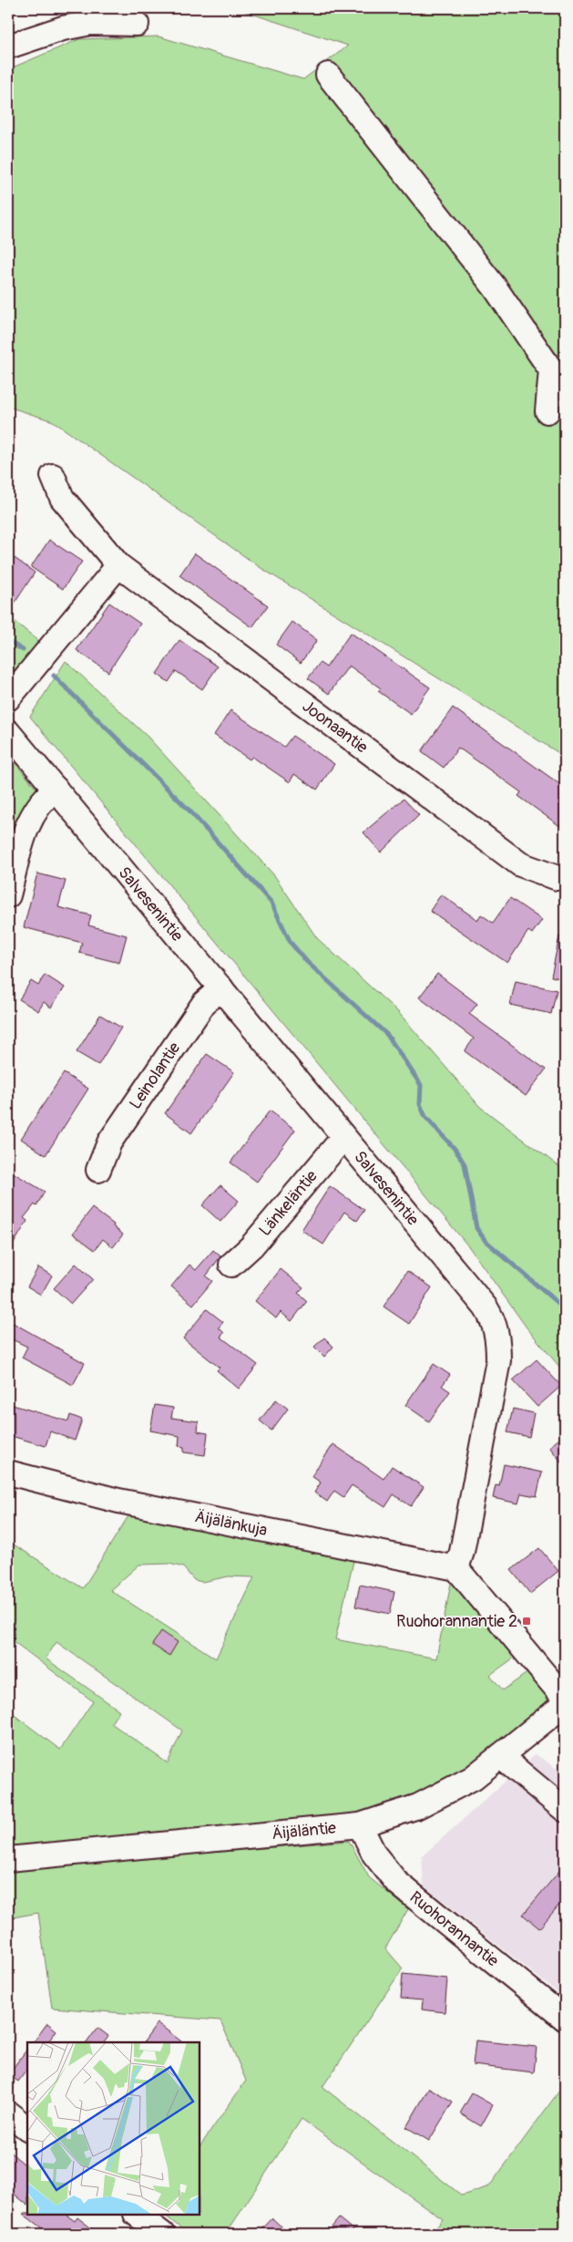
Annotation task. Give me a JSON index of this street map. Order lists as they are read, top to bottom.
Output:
{
  "streets": {
    "street": [
      "Joonaantie",
      "Salvesenintie",
      "Leinolantie",
      "Länkeläntie",
      "Äijälänkuja",
      "Äijäläntie",
      "Ruohorannantie"
    ]
  },
  "crossings": [
    ["Salvesenintie", "Leinolantie"],
    ["Salvesenintie", "Länkeläntie"],
    ["Salvesenintie", "Äijälänkuja"],
    ["Äijäläntie", "Ruohorannantie"]
  ],
  "places": {
    "transit": ["Ruohorannantie 2"]
  }
}
